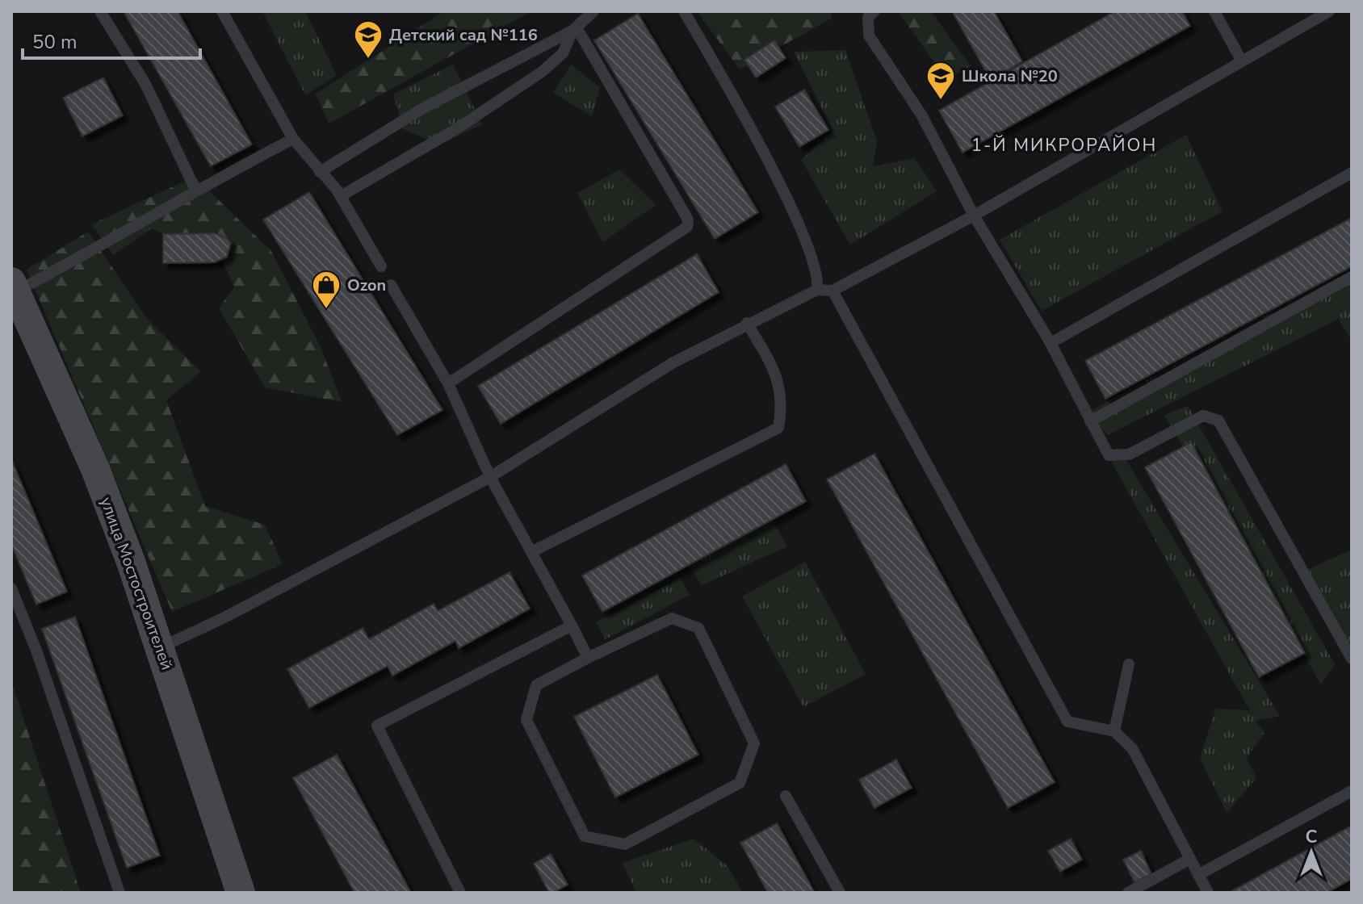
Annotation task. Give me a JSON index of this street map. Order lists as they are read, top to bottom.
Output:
{
  "streets": {
    "main road": ["улица Мостостроителей"]
  },
  "districts": ["1-Й МИКРОРАЙОН"],
  "places": {
    "school or university": ["Детский сад №116", "Школа №20"],
    "shop": ["Ozon"]
  },
  "scale_bar": "50 m",
  "north": "top"
}
